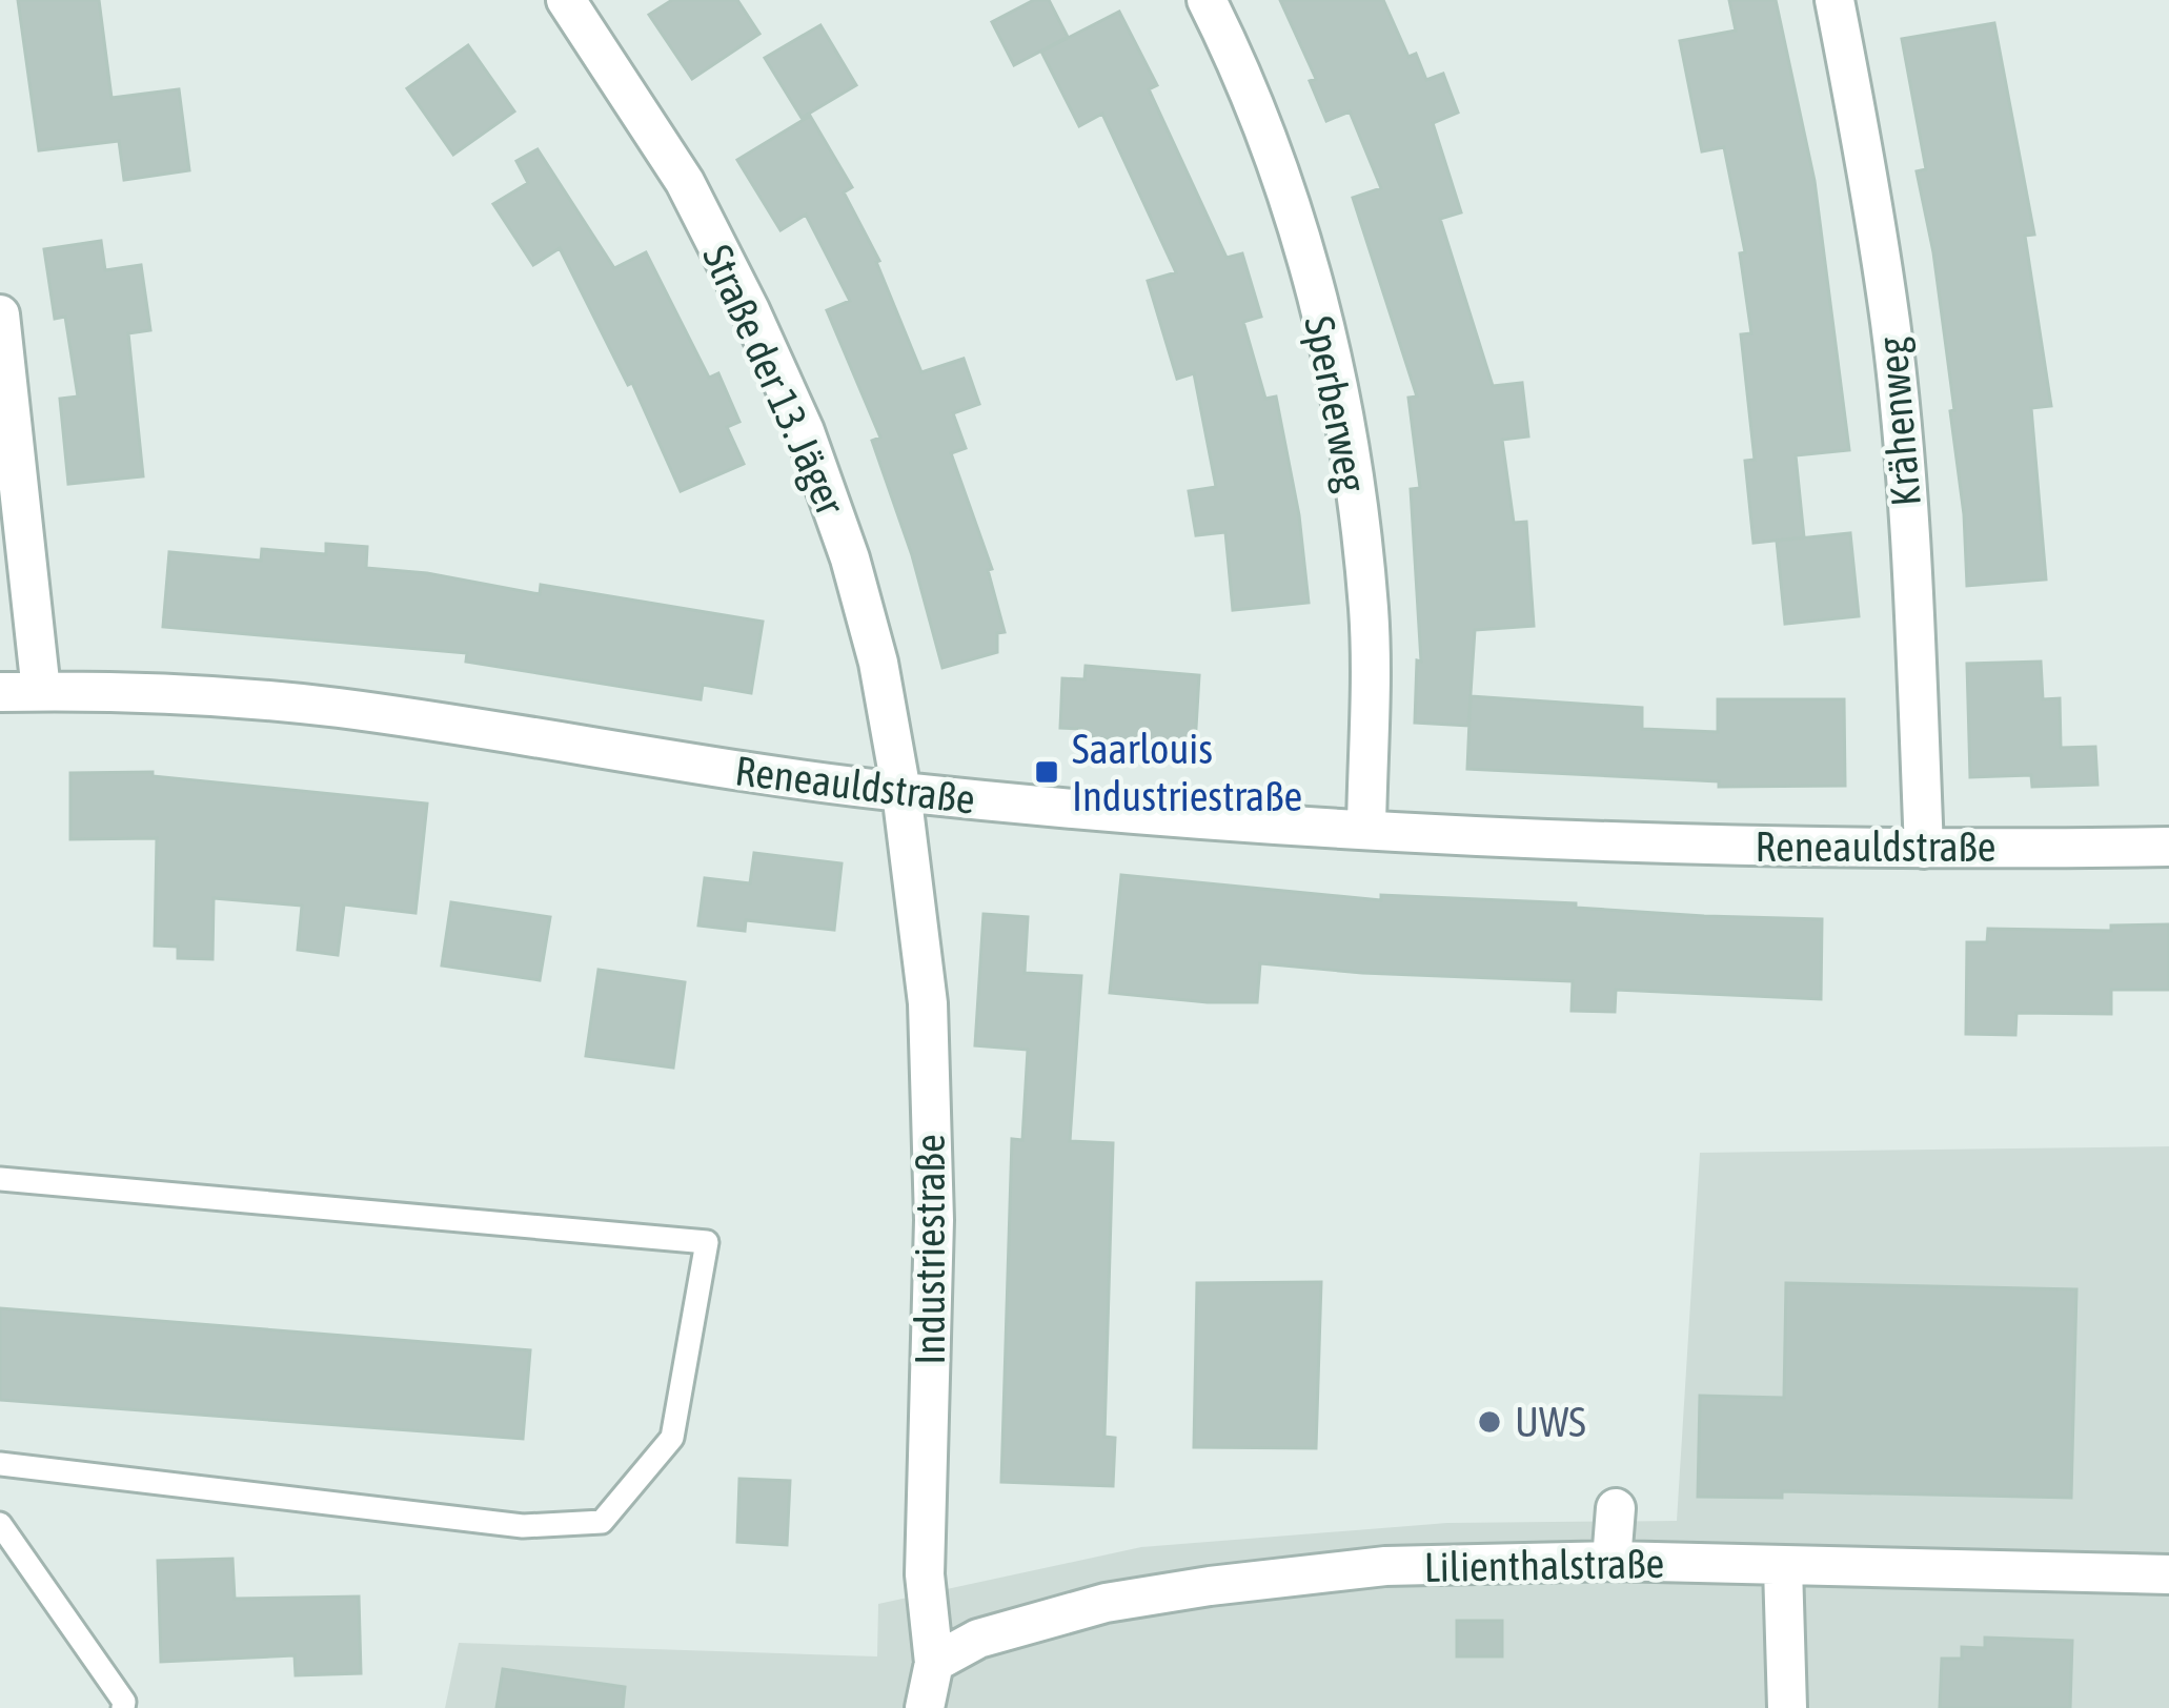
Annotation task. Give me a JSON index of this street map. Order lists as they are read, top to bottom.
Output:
{
  "streets": {
    "street": [
      "Straße der 13. Jäger",
      "Sperberweg",
      "Krähenweg",
      "Reneauldstraße",
      "Industriestraße",
      "Lilienthalstraße"
    ]
  },
  "crossings": [
    ["Straße der 13. Jäger", "Reneauldstraße"],
    ["Straße der 13. Jäger", "Industriestraße"],
    ["Sperberweg", "Reneauldstraße"],
    ["Krähenweg", "Reneauldstraße"],
    ["Reneauldstraße", "Industriestraße"],
    ["Industriestraße", "Lilienthalstraße"]
  ],
  "places": {
    "transit": ["Saarlouis Industriestraße"],
    "other": ["UWS"]
  }
}
